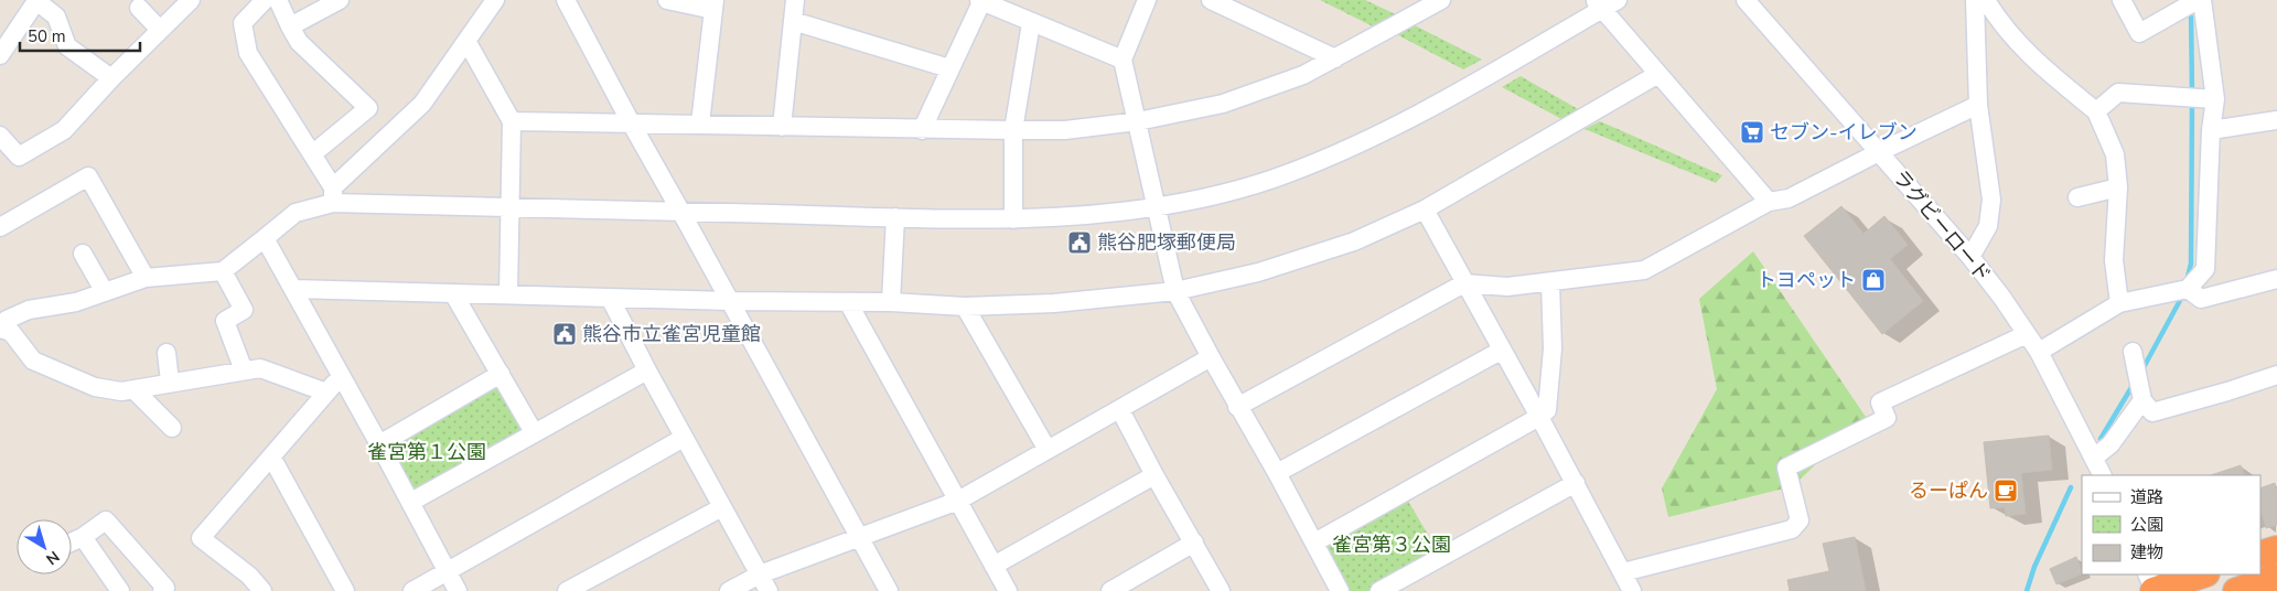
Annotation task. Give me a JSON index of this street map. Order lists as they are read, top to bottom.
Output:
{
  "streets": {
    "street": ["ラグビーロード"]
  },
  "parks": ["雀宮第１公園", "雀宮第３公園"],
  "places": {
    "supermarket": ["セブン-イレブン"],
    "public building": ["熊谷肥塚郵便局", "熊谷市立雀宮児童館"],
    "shop": ["トヨペット"],
    "cafe": ["るーぱん"]
  },
  "legend": ["道路", "公園", "建物"],
  "scale_bar": "50 m",
  "north": "bottom right"
}
